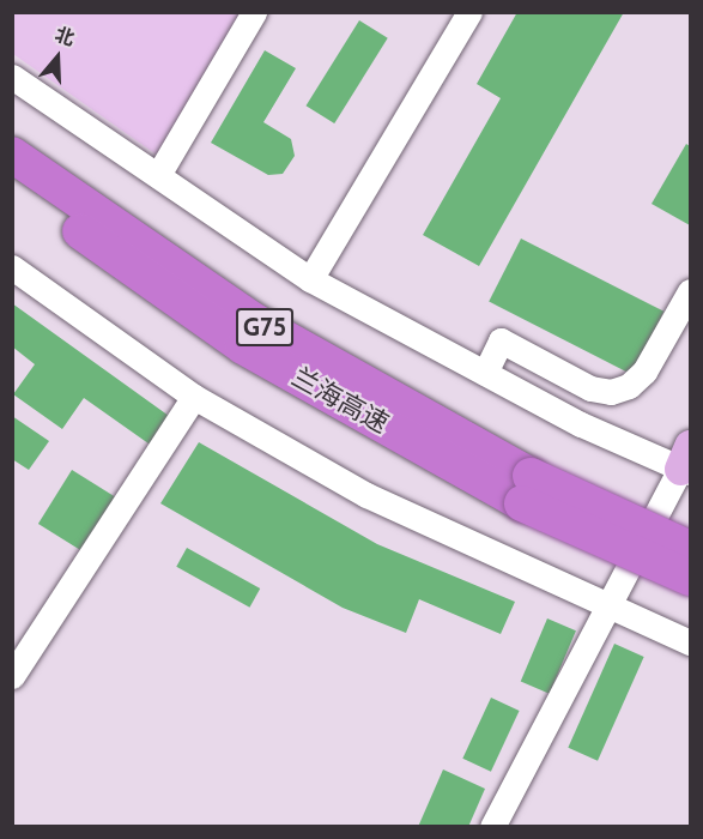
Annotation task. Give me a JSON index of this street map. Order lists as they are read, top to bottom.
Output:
{
  "streets": {
    "highway": ["G75", "兰海高速"]
  },
  "north": "top"
}
